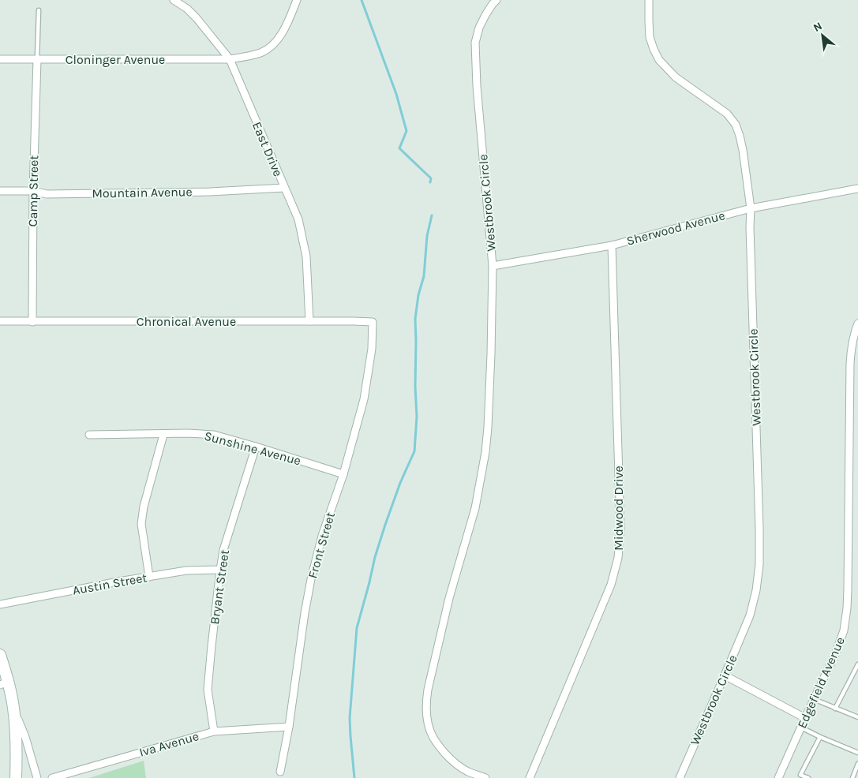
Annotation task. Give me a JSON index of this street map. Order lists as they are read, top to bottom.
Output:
{
  "streets": {
    "street": [
      "Cloninger Avenue",
      "East Drive",
      "Camp Street",
      "Mountain Avenue",
      "Westbrook Circle",
      "Sherwood Avenue",
      "Chronical Avenue",
      "Sunshine Avenue",
      "Midwood Drive",
      "Front Street",
      "Austin Street",
      "Bryant Street",
      "Edgefield Avenue",
      "Iva Avenue"
    ]
  },
  "crossings": [
    ["Cloninger Avenue", "East Drive"],
    ["Cloninger Avenue", "Camp Street"],
    ["East Drive", "Mountain Avenue"],
    ["East Drive", "Chronical Avenue"],
    ["Camp Street", "Mountain Avenue"],
    ["Camp Street", "Chronical Avenue"],
    ["Westbrook Circle", "Sherwood Avenue"],
    ["Sherwood Avenue", "Midwood Drive"],
    ["Chronical Avenue", "Front Street"],
    ["Sunshine Avenue", "Front Street"],
    ["Sunshine Avenue", "Bryant Street"],
    ["Front Street", "Iva Avenue"],
    ["Austin Street", "Bryant Street"],
    ["Bryant Street", "Iva Avenue"]
  ],
  "north": "top left"
}
